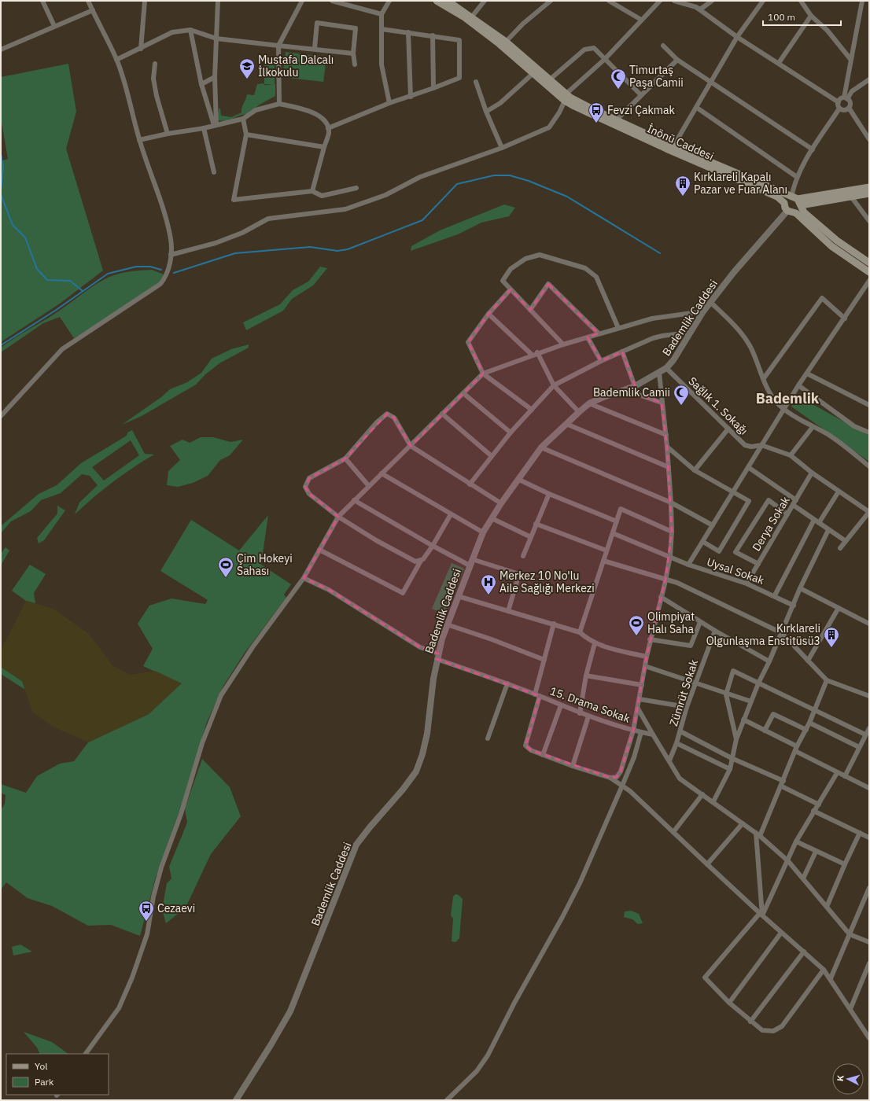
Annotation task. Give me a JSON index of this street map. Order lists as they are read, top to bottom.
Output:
{
  "streets": {
    "main road": ["İnönü Caddesi"],
    "street": [
      "Bademlik Caddesi",
      "Sağlık 1. Sokağı",
      "Derya Sokak",
      "Uysal Sokak",
      "Zümrüt Sokak",
      "15. Drama Sokak"
    ]
  },
  "crossings": [
    ["Bademlik Caddesi", "Sağlık 1. Sokağı"],
    ["Bademlik Caddesi", "15. Drama Sokak"],
    ["Derya Sokak", "Uysal Sokak"]
  ],
  "districts": ["Bademlik"],
  "places": {
    "school or university": ["Mustafa Dalcalı İlkokulu"],
    "mosque": ["Timurtaş Paşa Camii", "Bademlik Camii"],
    "bus stop": ["Fevzi Çakmak", "Cezaevi"],
    "building": ["Kırklareli Kapalı Pazar ve Fuar Alanı", "Kırklareli Olgunlaşma Enstitüsü3"],
    "sports": ["Çim Hokeyi Sahası", "Olimpiyat Halı Saha"],
    "hospital": ["Merkez 10 No'lu Aile Sağlığı Merkezi"]
  },
  "legend": ["Yol", "Park"],
  "scale_bar": "100 m",
  "north": "left"
}
